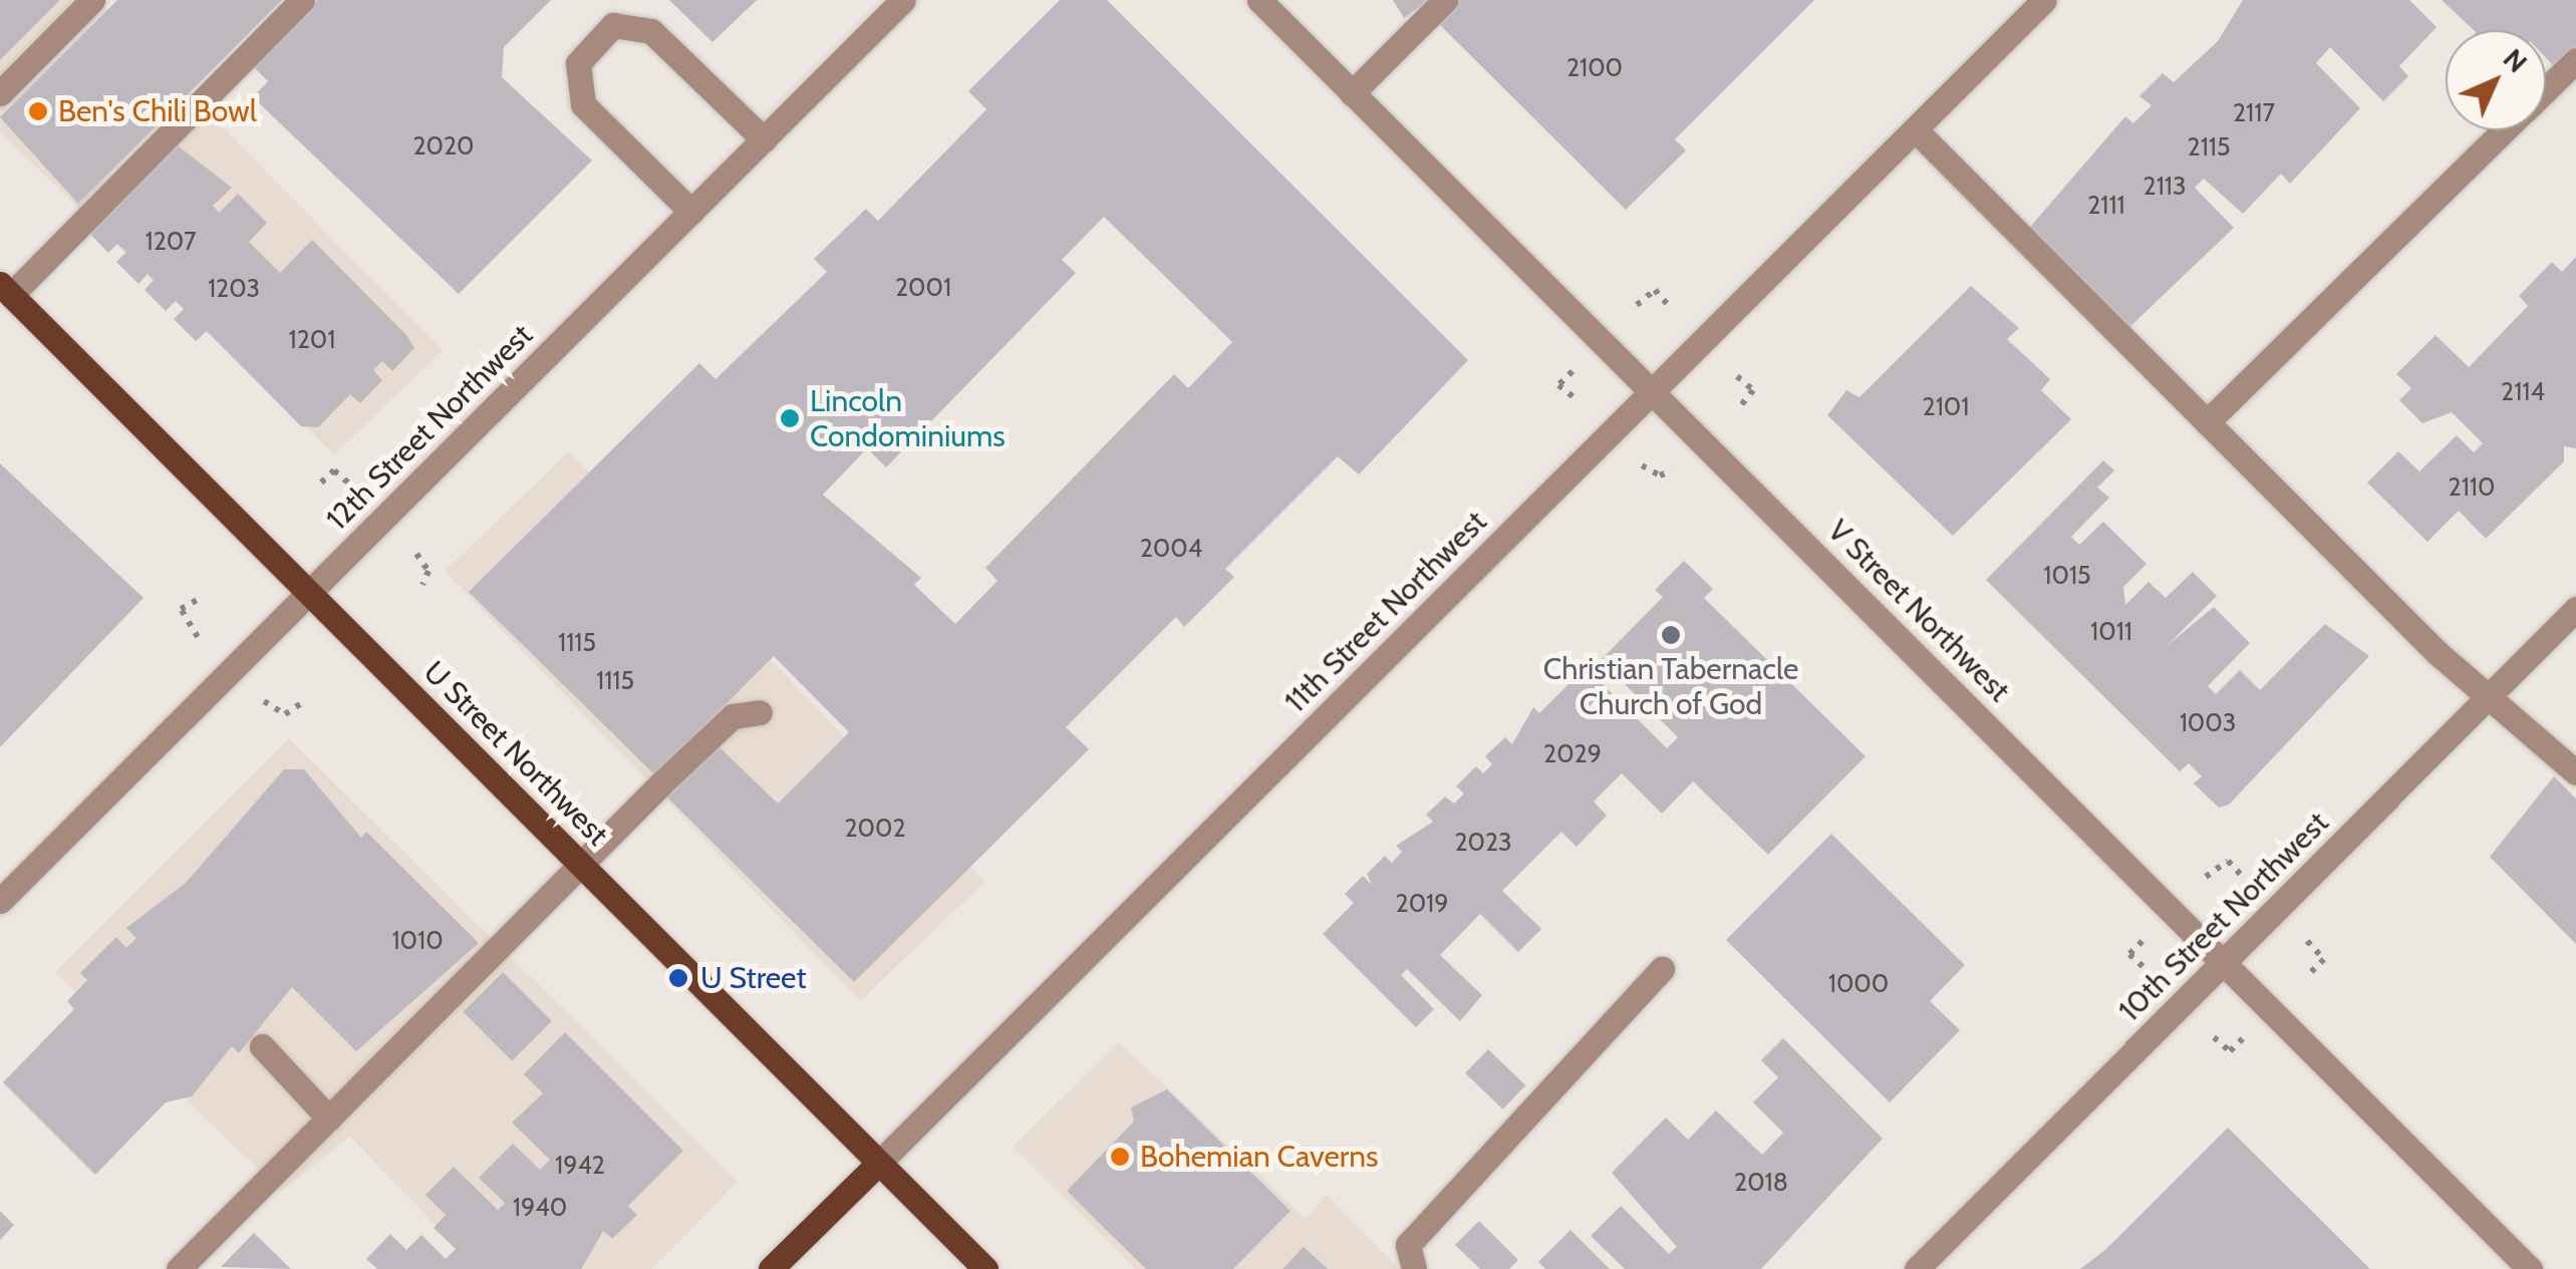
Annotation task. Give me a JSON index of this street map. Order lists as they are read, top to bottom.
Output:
{
  "streets": {
    "main road": ["11th Street Northwest", "U Street Northwest"],
    "street": ["12th Street Northwest", "V Street Northwest", "10th Street Northwest"]
  },
  "crossings": [
    ["12th Street Northwest", "U Street Northwest"],
    ["V Street Northwest", "11th Street Northwest"],
    ["V Street Northwest", "10th Street Northwest"],
    ["11th Street Northwest", "U Street Northwest"]
  ],
  "places": [
    "Ben's Chili Bowl",
    "Lincoln Condominiums",
    "Christian Tabernacle Church of God",
    "U Street",
    "Bohemian Caverns"
  ],
  "house_numbers": [
    "2100",
    "2117",
    "2020",
    "2115",
    "2113",
    "2111",
    "1207",
    "2001",
    "1203",
    "1201",
    "2114",
    "2101",
    "2110",
    "2004",
    "1015",
    "1011",
    "1115",
    "1115",
    "1003",
    "2029",
    "2002",
    "2023",
    "2019",
    "1010",
    "1000",
    "1942",
    "2018",
    "1940"
  ],
  "north": "top right"
}
